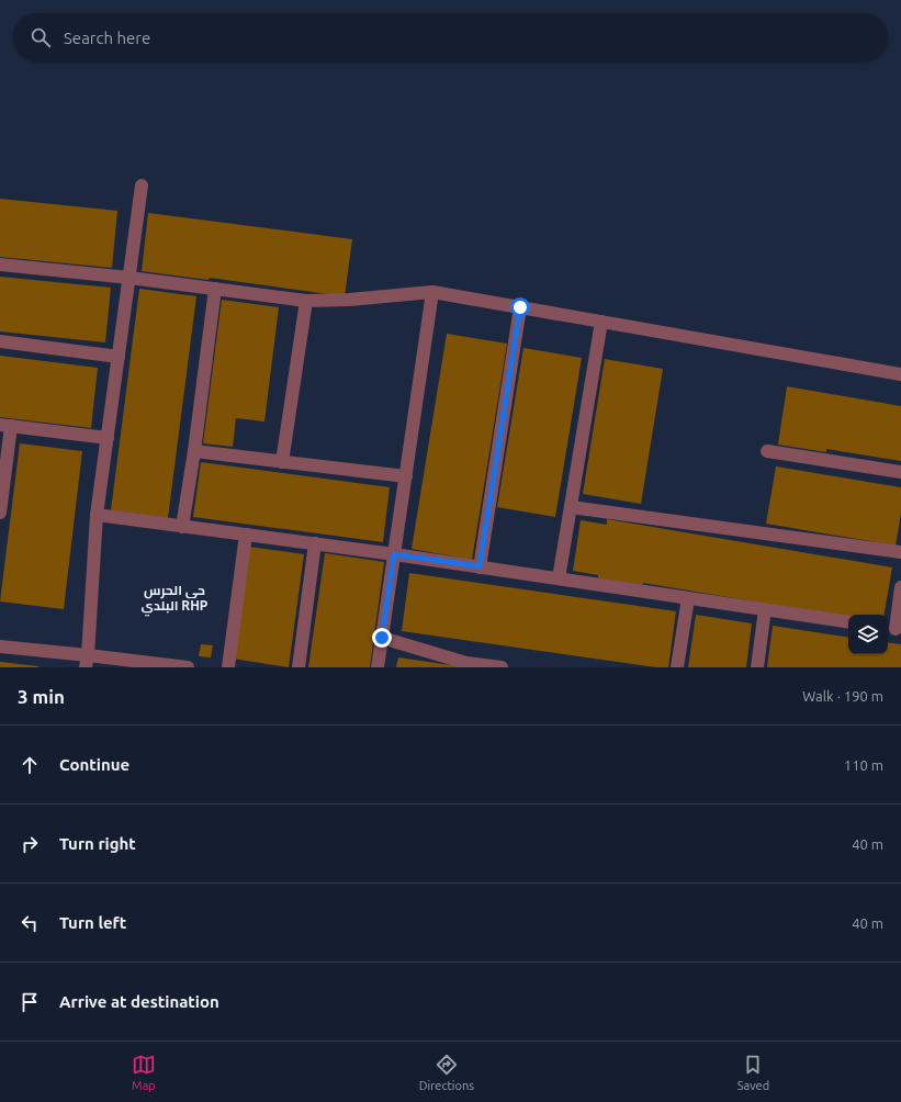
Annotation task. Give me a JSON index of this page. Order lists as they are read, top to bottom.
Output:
{
  "districts": ["حي الحرس البلدي RHP"],
  "page": {
    "search": "Search here",
    "heading": ["3 min", "Walk · 190 m"],
    "list": [
      ["Continue", "110 m"],
      ["Turn right", "40 m"],
      ["Turn left", "40 m"],
      "Arrive at destination"
    ],
    "nav": ["Map", "Directions", "Saved"]
  }
}
